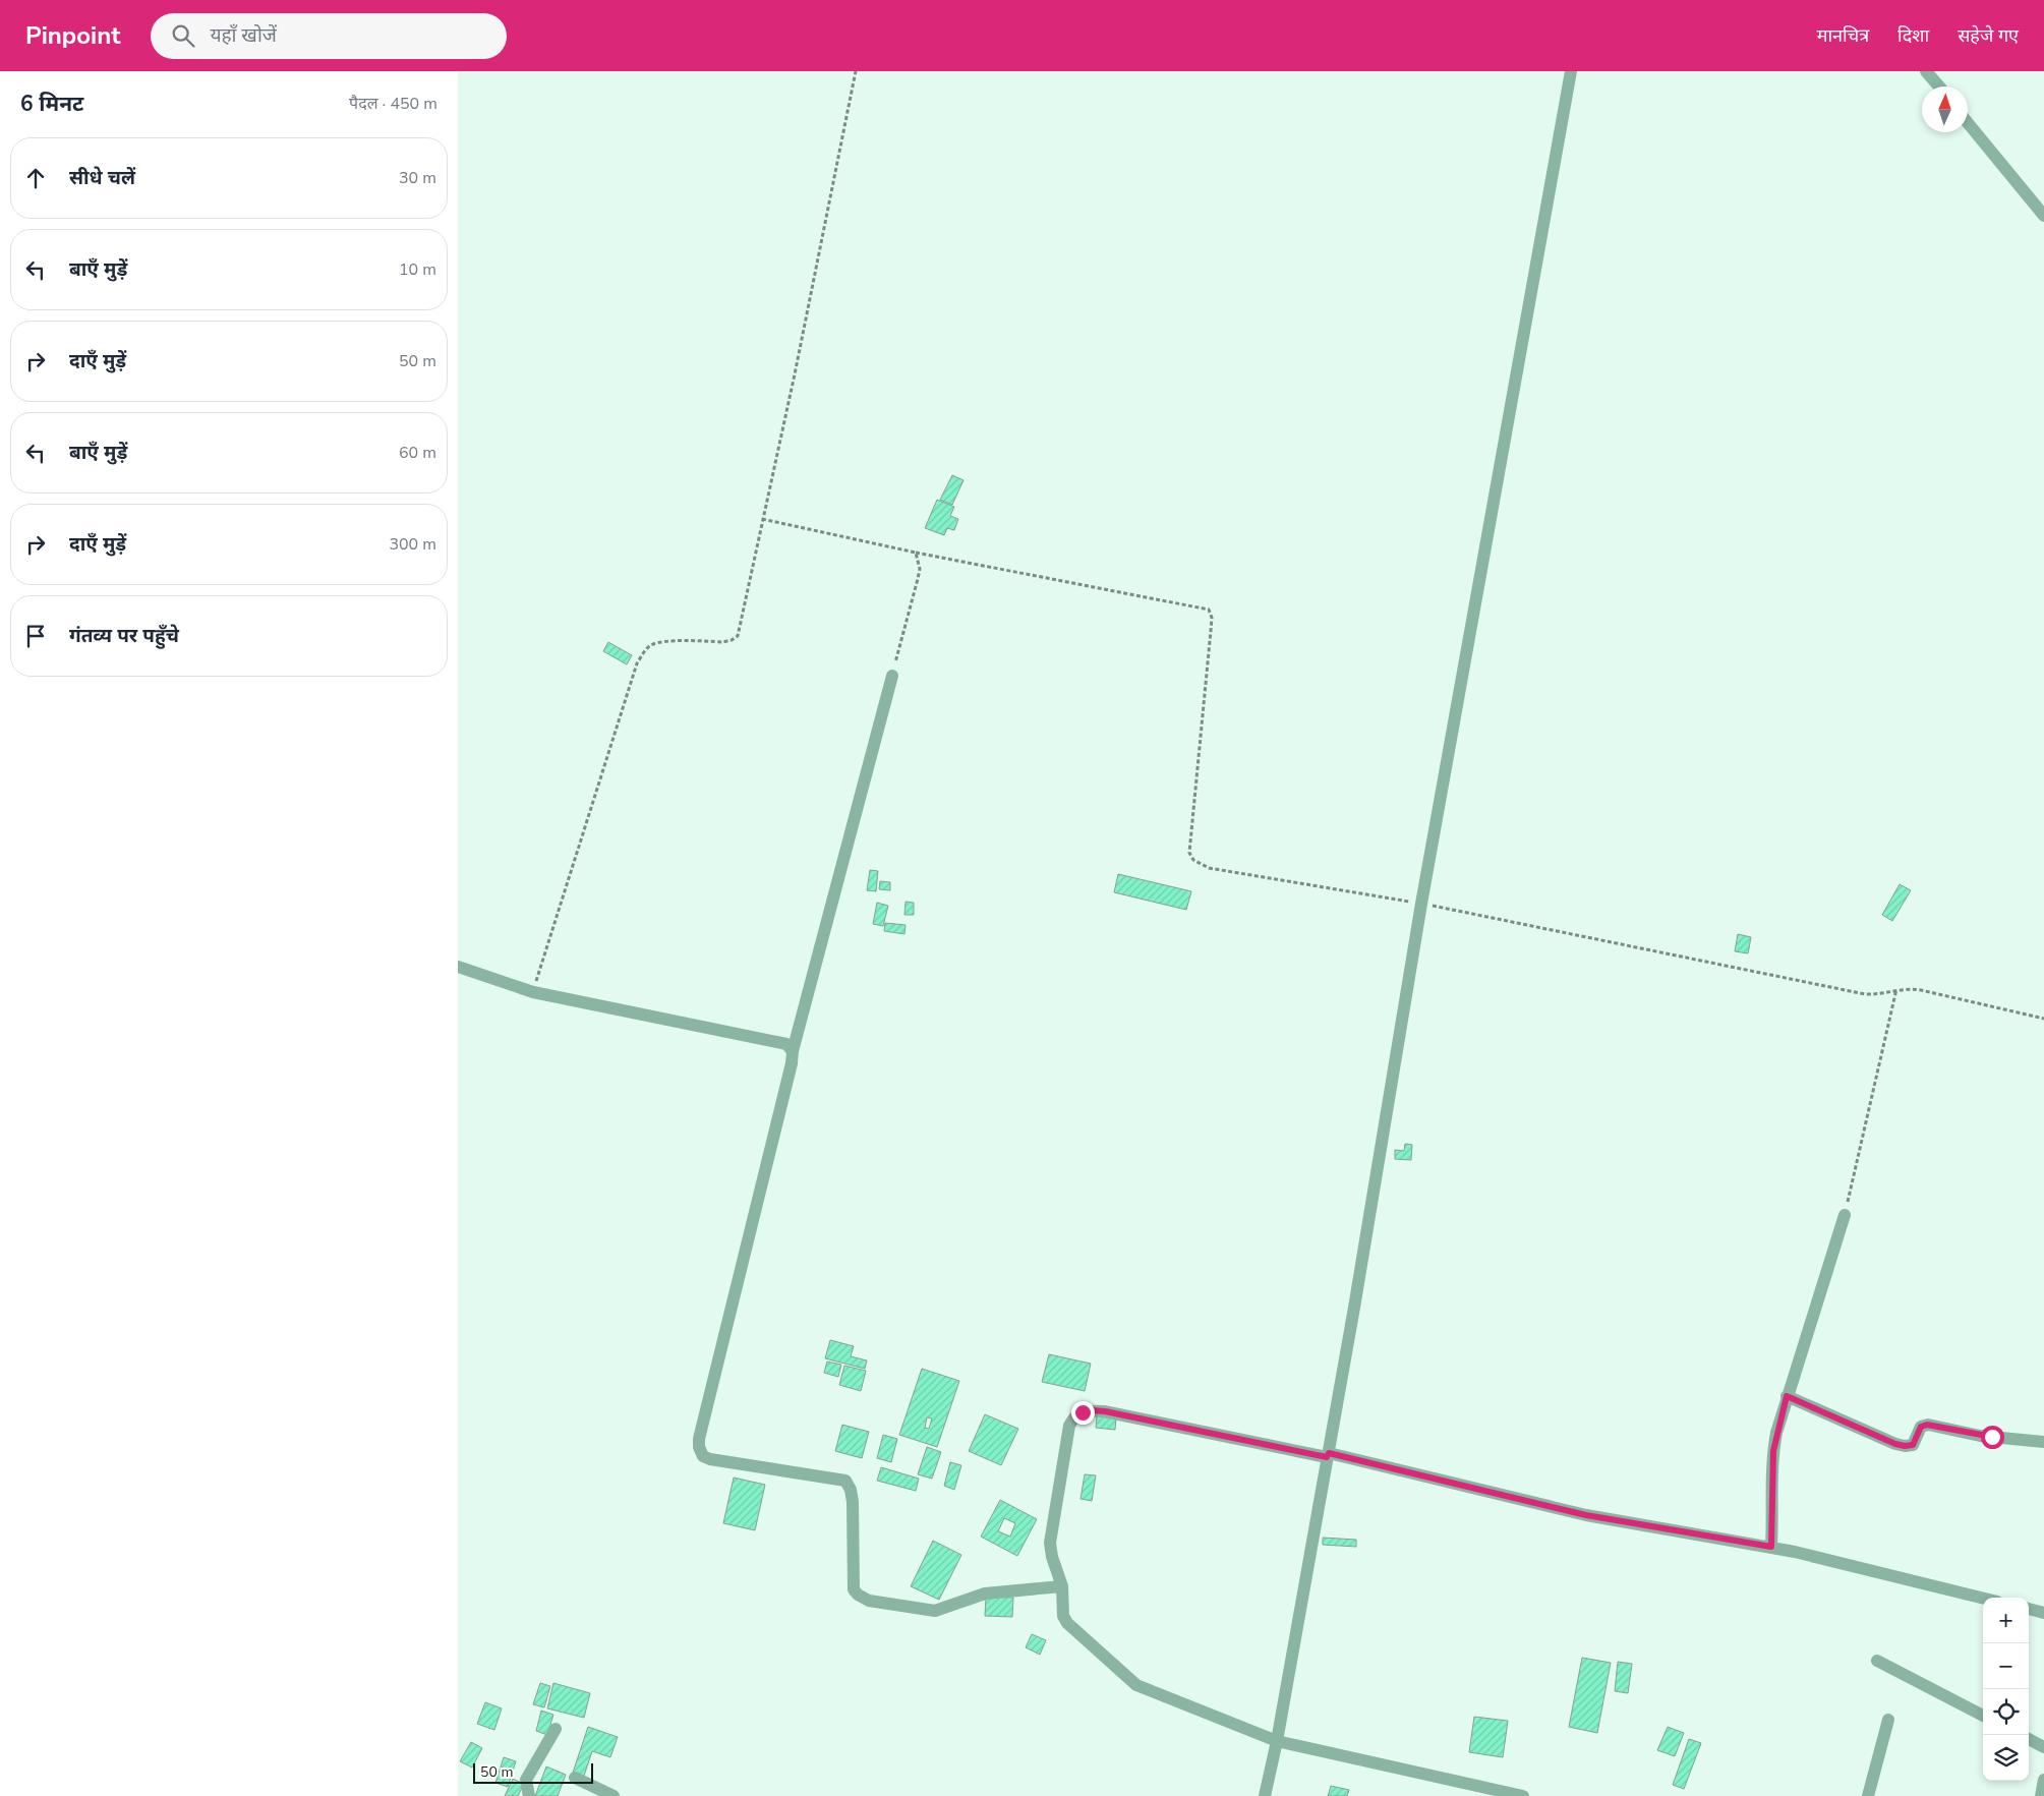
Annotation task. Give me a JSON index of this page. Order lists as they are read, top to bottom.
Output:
{
  "scale_bar": "50 m",
  "north": "top",
  "page": {
    "header": "Pinpoint",
    "search": "यहाँ खोजें",
    "nav": ["मानचित्र", "दिशा", "सहेजे गए"],
    "heading": ["6 मिनट", "पैदल · 450 m"],
    "list": [
      ["सीधे चलें", "30 m"],
      ["बाएँ मुड़ें", "10 m"],
      ["दाएँ मुड़ें", "50 m"],
      ["बाएँ मुड़ें", "60 m"],
      ["दाएँ मुड़ें", "300 m"],
      "गंतव्य पर पहुँचे"
    ],
    "map_buttons": ["+", "−"],
    "scale": "50 m"
  }
}
